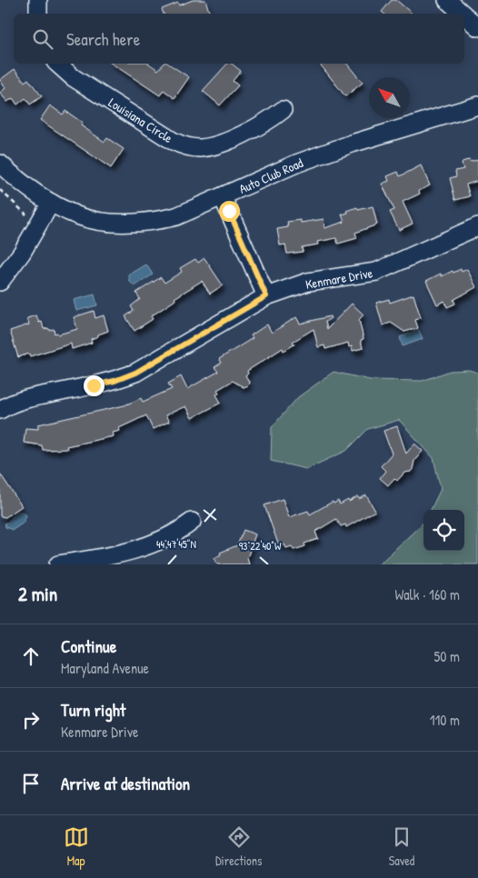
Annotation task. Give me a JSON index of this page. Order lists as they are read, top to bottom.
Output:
{
  "streets": {
    "street": ["Louisiana Circle", "Auto Club Road", "Kenmare Drive"]
  },
  "north": "top left",
  "page": {
    "search": "Search here",
    "heading": ["2 min", "Walk · 160 m"],
    "list": [
      ["Continue", "Maryland Avenue", "50 m"],
      ["Turn right", "Kenmare Drive", "110 m"],
      "Arrive at destination"
    ],
    "nav": ["Map", "Directions", "Saved"]
  },
  "coordinates": ["44°47'45\"N", "93°22'40\"W"]
}
